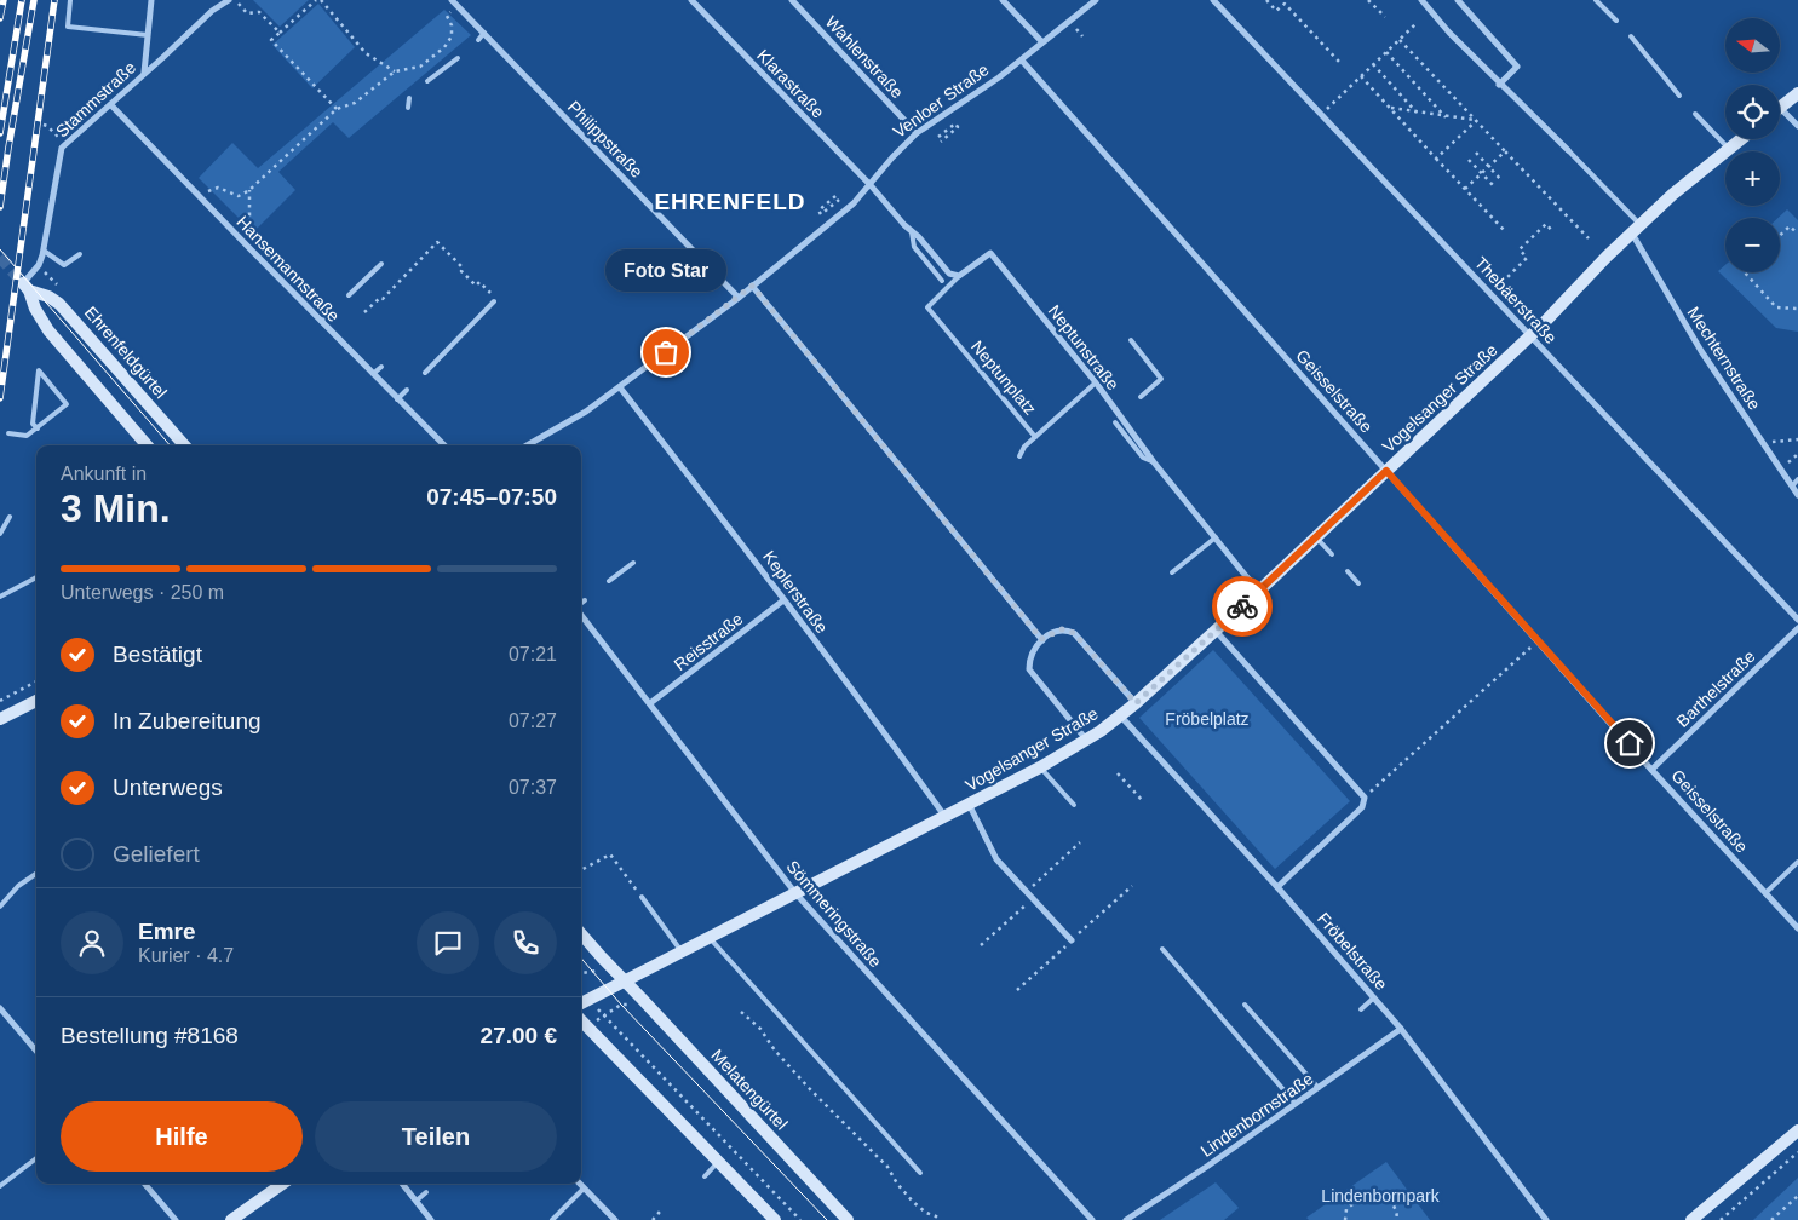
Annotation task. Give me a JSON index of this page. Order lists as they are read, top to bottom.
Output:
{
  "streets": {
    "street": [
      "Wahlenstraße",
      "Klarastraße",
      "Stammstraße",
      "Venloer Straße",
      "Philippstraße",
      "Hansemannstraße",
      "Thebäerstraße",
      "Neptunstraße",
      "Ehrenfeldgürtel",
      "Mechternstraße",
      "Geisselstraße",
      "Vogelsanger Straße",
      "Keplerstraße",
      "Reisstraße",
      "Barthelstraße",
      "Sömmeringstraße",
      "Fröbelstraße",
      "Melatengürtel",
      "Lindenbornstraße"
    ],
    "lane": ["Neptunplatz"]
  },
  "crossings": [
    ["Wahlenstraße", "Venloer Straße"],
    ["Klarastraße", "Venloer Straße"],
    ["Stammstraße", "Hansemannstraße"],
    ["Stammstraße", "Ehrenfeldgürtel"],
    ["Venloer Straße", "Philippstraße"],
    ["Venloer Straße", "Geisselstraße"],
    ["Venloer Straße", "Keplerstraße"],
    ["Thebäerstraße", "Vogelsanger Straße"],
    ["Neptunstraße", "Neptunplatz"],
    ["Neptunstraße", "Vogelsanger Straße"],
    ["Mechternstraße", "Vogelsanger Straße"],
    ["Geisselstraße", "Vogelsanger Straße"],
    ["Geisselstraße", "Barthelstraße"],
    ["Vogelsanger Straße", "Keplerstraße"],
    ["Vogelsanger Straße", "Sömmeringstraße"],
    ["Vogelsanger Straße", "Fröbelstraße"],
    ["Vogelsanger Straße", "Melatengürtel"],
    ["Keplerstraße", "Reisstraße"],
    ["Reisstraße", "Sömmeringstraße"],
    ["Fröbelstraße", "Lindenbornstraße"]
  ],
  "districts": ["EHRENFELD"],
  "parks": ["Fröbelplatz", "Lindenbornpark"],
  "places": ["Foto Star"],
  "north": "left",
  "page": {
    "map_buttons": ["+", "−"],
    "bubble": "Foto Star",
    "heading": ["3 Min.", "Ankunft in", "07:45–07:50"],
    "panel": [
      "Emre",
      "Kurier · 4.7",
      "Bestellung #8168",
      "27.00 €"
    ],
    "bar": "Unterwegs · 250 m",
    "list": [
      ["Bestätigt", "07:21"],
      ["In Zubereitung", "07:27"],
      ["Unterwegs", "07:37"],
      "Geliefert"
    ],
    "buttons": ["Hilfe", "Teilen"]
  }
}
